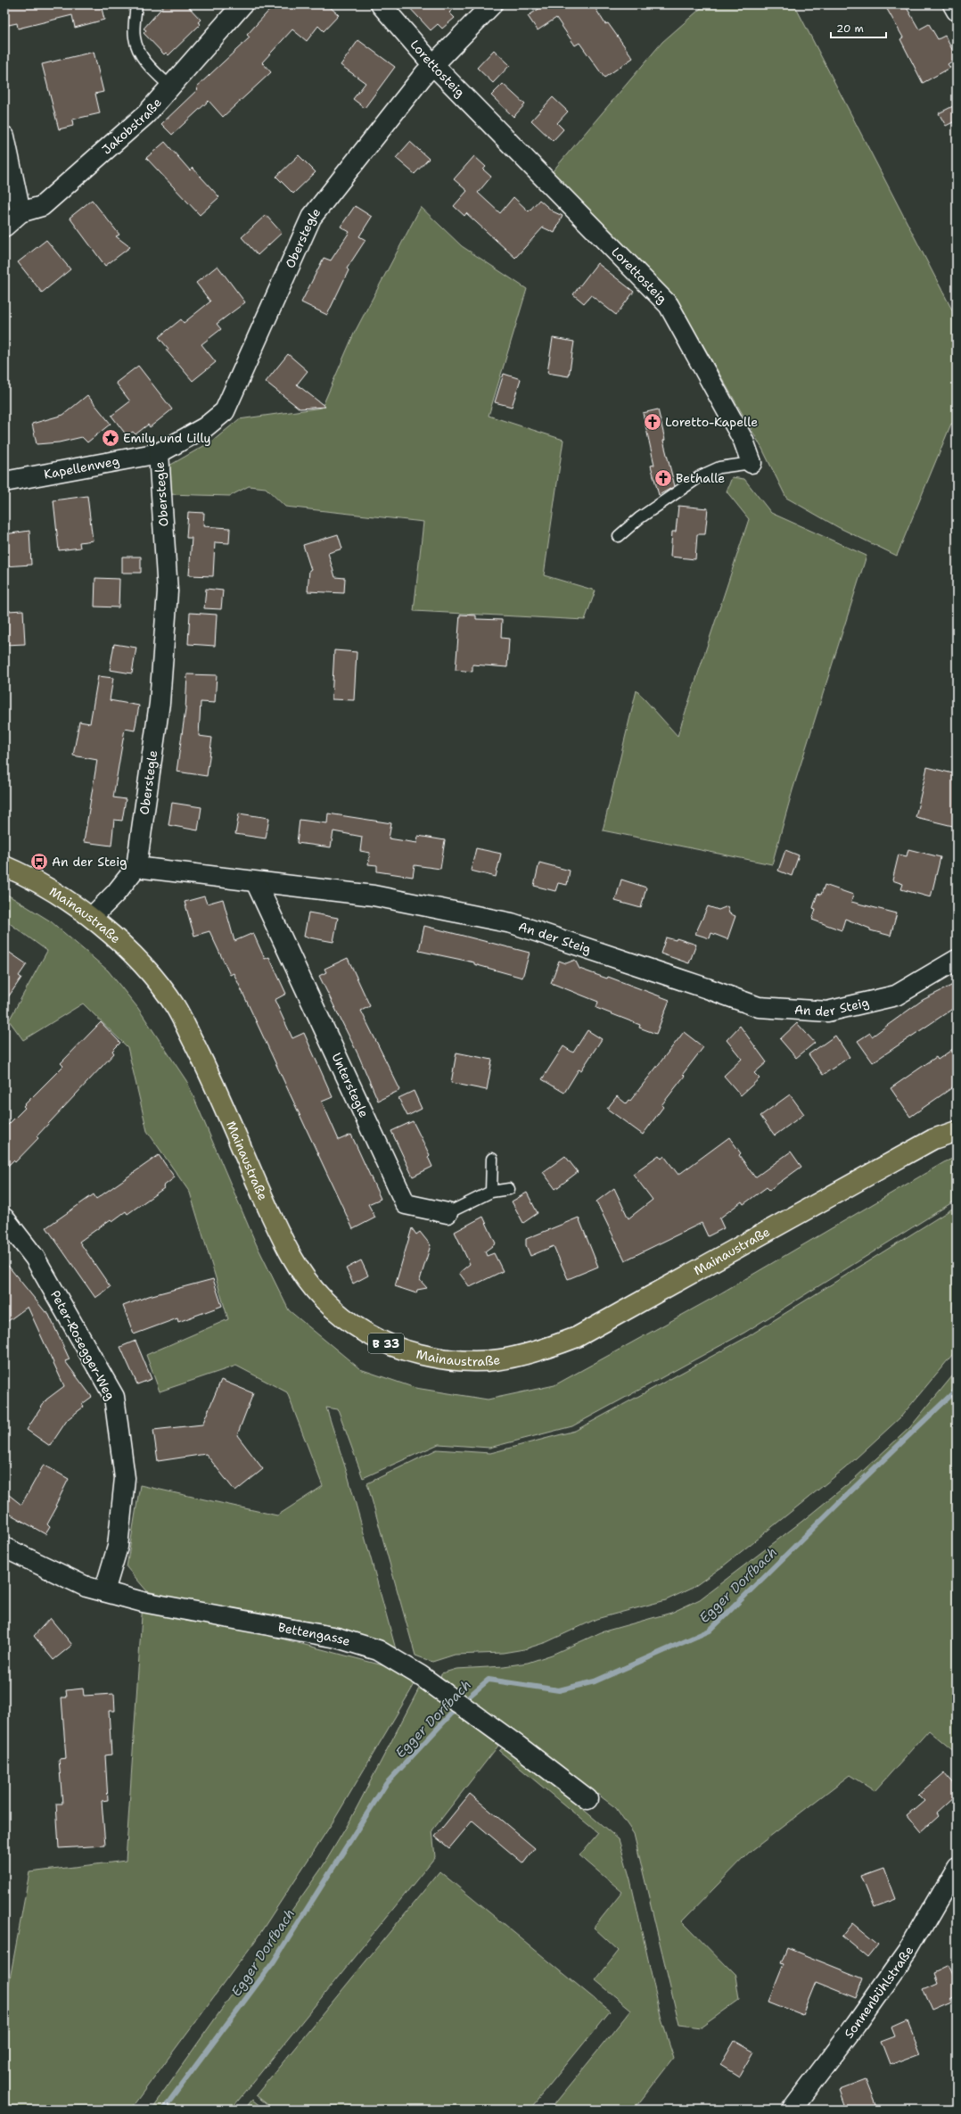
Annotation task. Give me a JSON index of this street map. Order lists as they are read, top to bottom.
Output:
{
  "streets": {
    "main road": ["Mainaustraße", "B 33"],
    "street": [
      "Lorettosteig",
      "Jakobstraße",
      "Oberstegle",
      "Kapellenweg",
      "An der Steig",
      "Unterstegle",
      "Peter-Rosegger-Weg",
      "Bettengasse",
      "Sonnenbühlstraße"
    ]
  },
  "crossings": [
    ["Lorettosteig", "Oberstegle"],
    ["Oberstegle", "Kapellenweg"],
    ["Oberstegle", "An der Steig"],
    ["An der Steig", "Unterstegle"],
    ["Peter-Rosegger-Weg", "Bettengasse"]
  ],
  "water": ["Egger Dorfbach"],
  "places": {
    "church": ["Loretto-Kapelle", "Bethalle"],
    "place": ["Emily und Lilly"],
    "bus stop": ["An der Steig"]
  },
  "scale_bar": "20 m"
}
